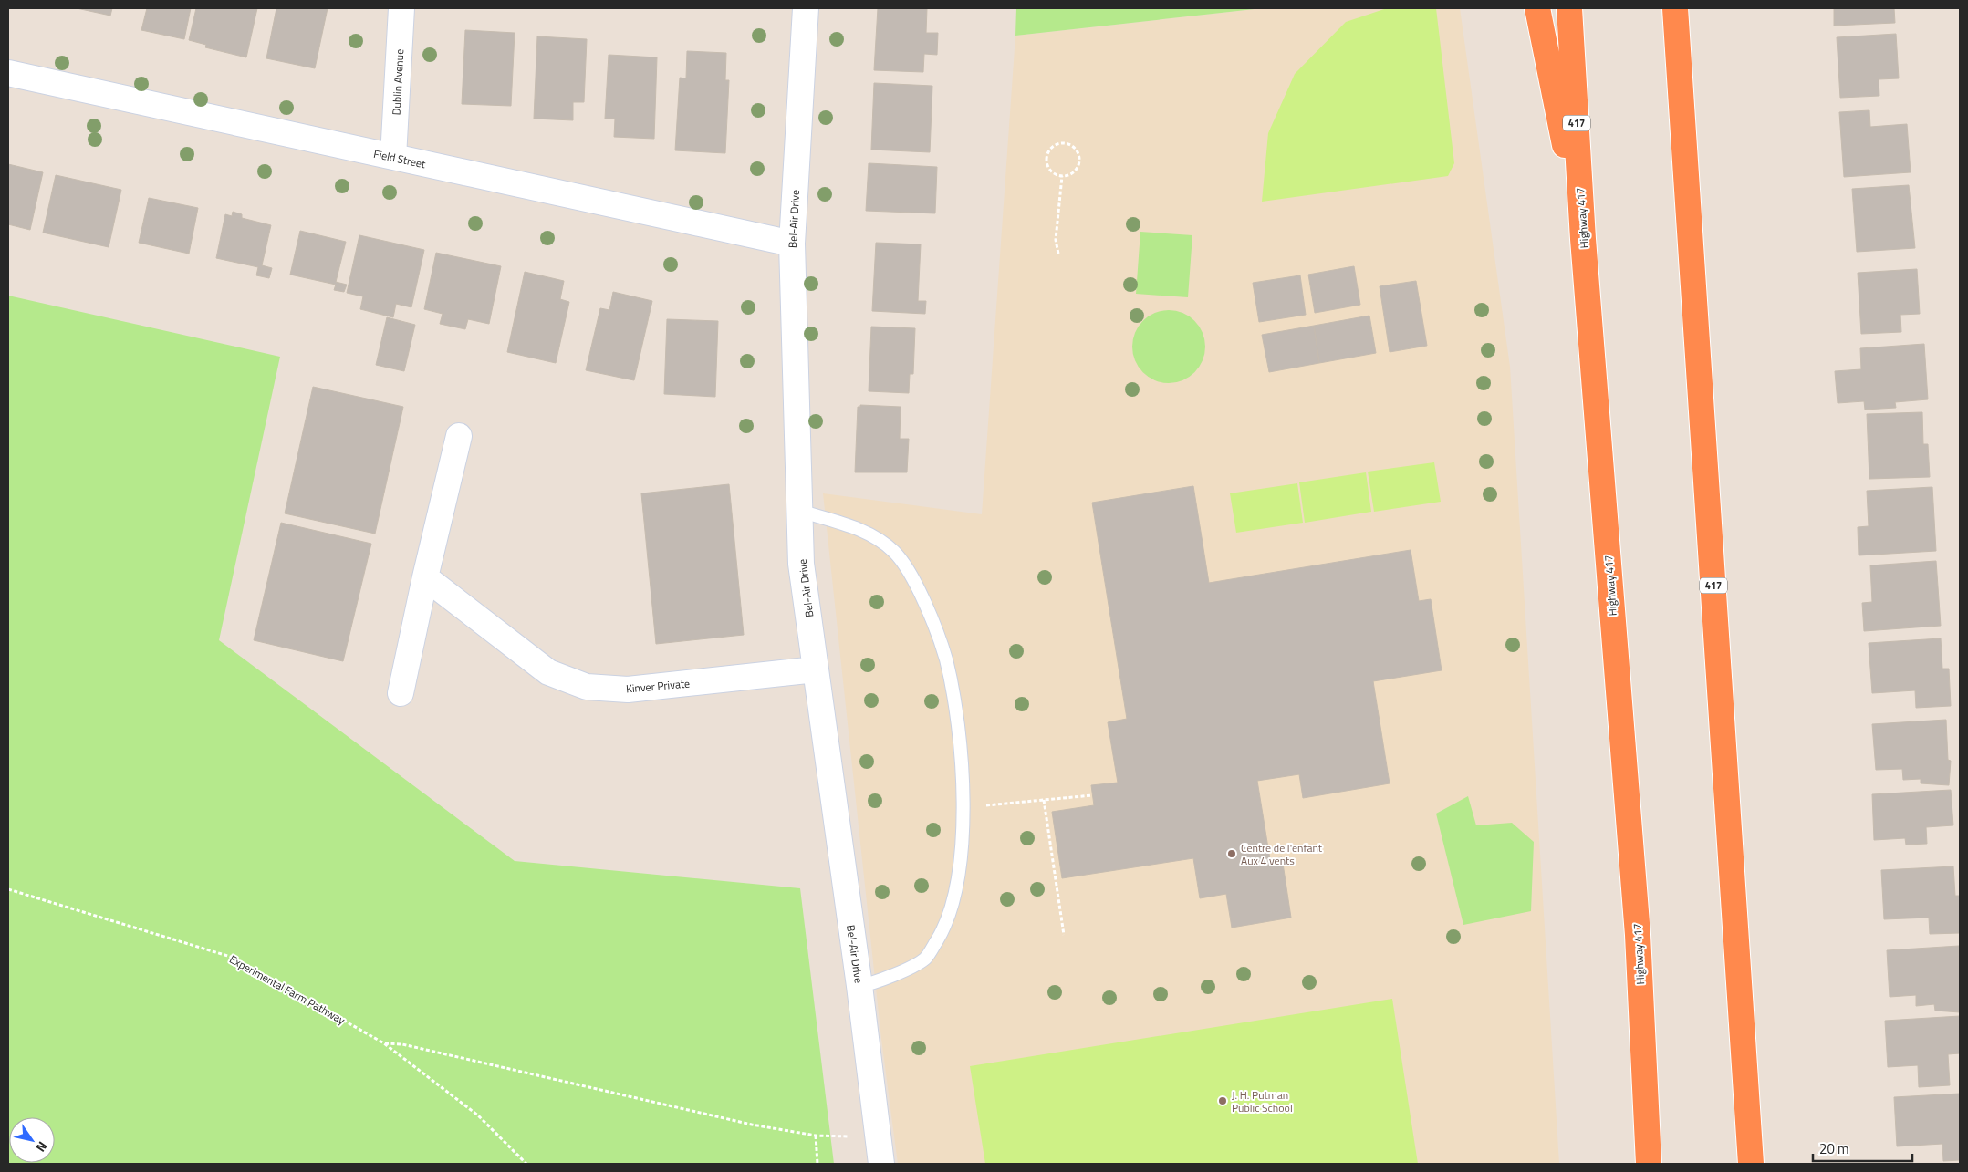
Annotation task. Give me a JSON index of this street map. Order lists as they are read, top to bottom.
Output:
{
  "streets": {
    "highway": ["417", "Highway 417"],
    "street": [
      "Dublin Avenue",
      "Field Street",
      "Bel-Air Drive",
      "Kinver Private"
    ],
    "path": ["Experimental Farm Pathway"]
  },
  "crossings": [
    ["Dublin Avenue", "Field Street"],
    ["Field Street", "Bel-Air Drive"],
    ["Bel-Air Drive", "Kinver Private"]
  ],
  "places": ["Centre de l'enfant Aux 4 vents", "J. H. Putman Public School"],
  "scale_bar": "20 m",
  "north": "bottom right"
}
